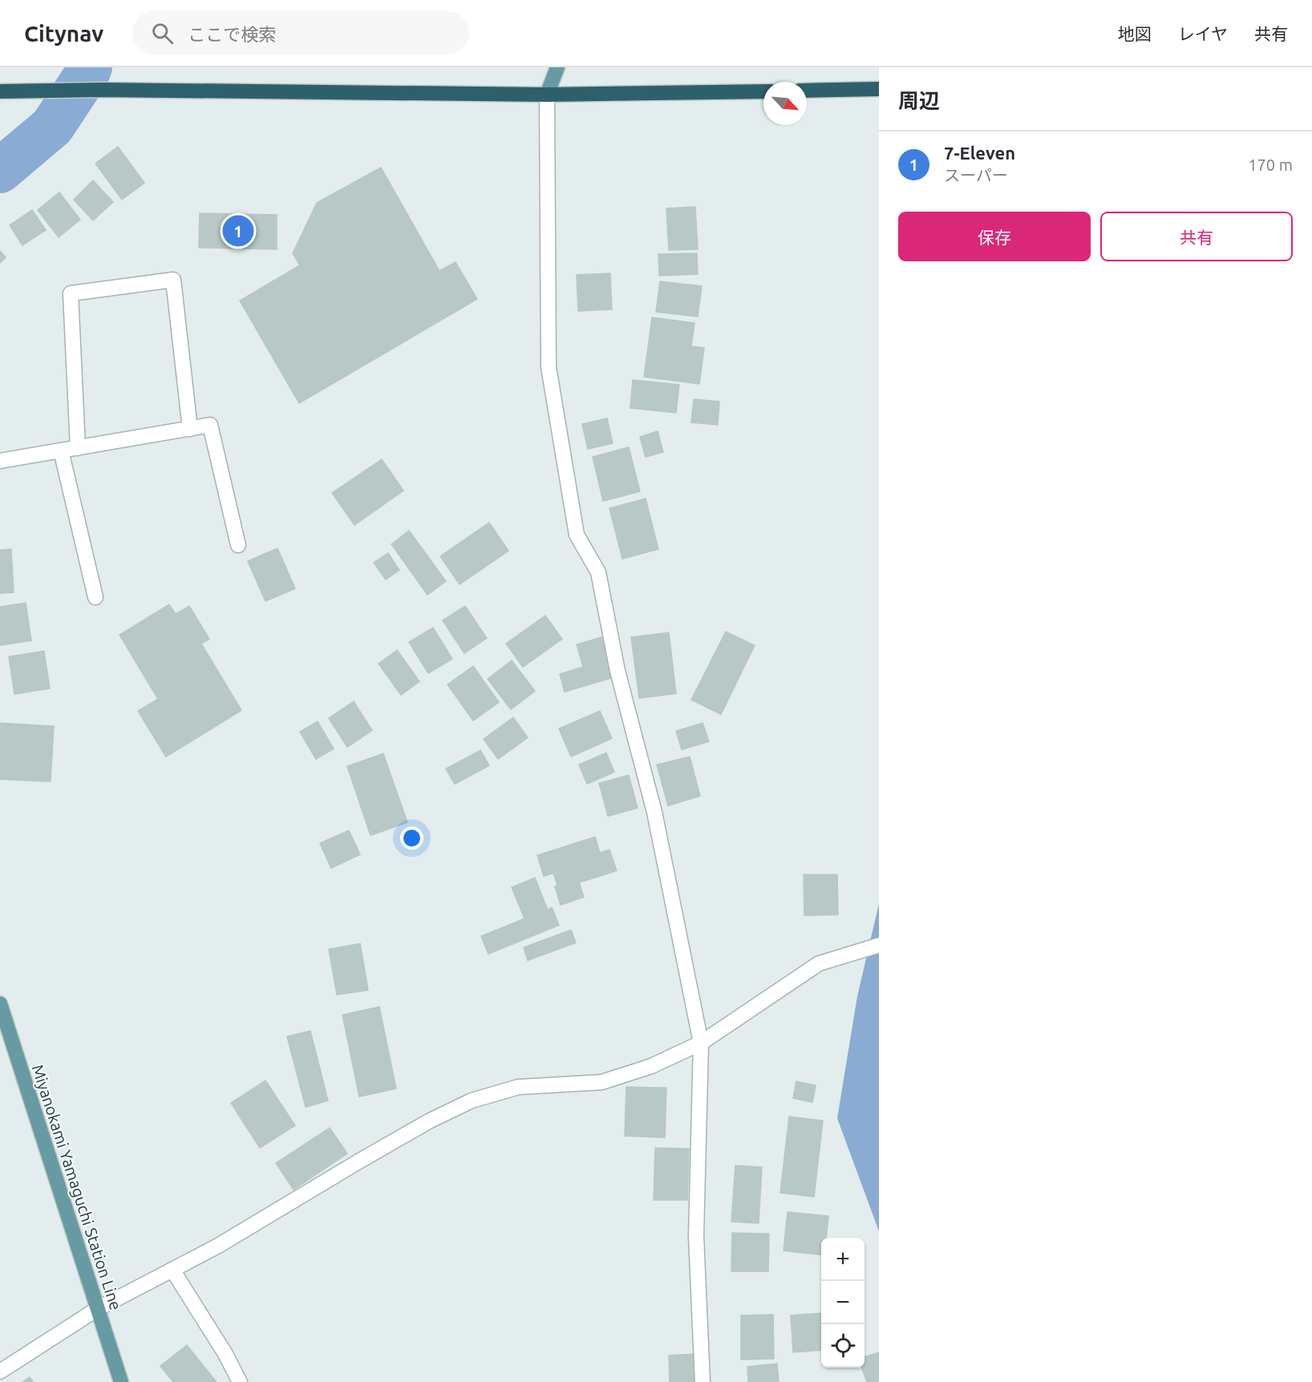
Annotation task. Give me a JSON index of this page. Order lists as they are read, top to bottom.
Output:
{
  "streets": {
    "main road": ["Miyanokami Yamaguchi Station Line"]
  },
  "north": "bottom right",
  "page": {
    "header": "Citynav",
    "search": "ここで検索",
    "nav": ["地図", "レイヤ", "共有"],
    "heading": "周辺",
    "list": [
      {
        "mark": "1",
        "name": "7-Eleven",
        "note": "スーパー",
        "value": "170 m"
      }
    ],
    "buttons": ["保存", "共有"],
    "pins": "1",
    "map_buttons": ["+", "−"]
  }
}
